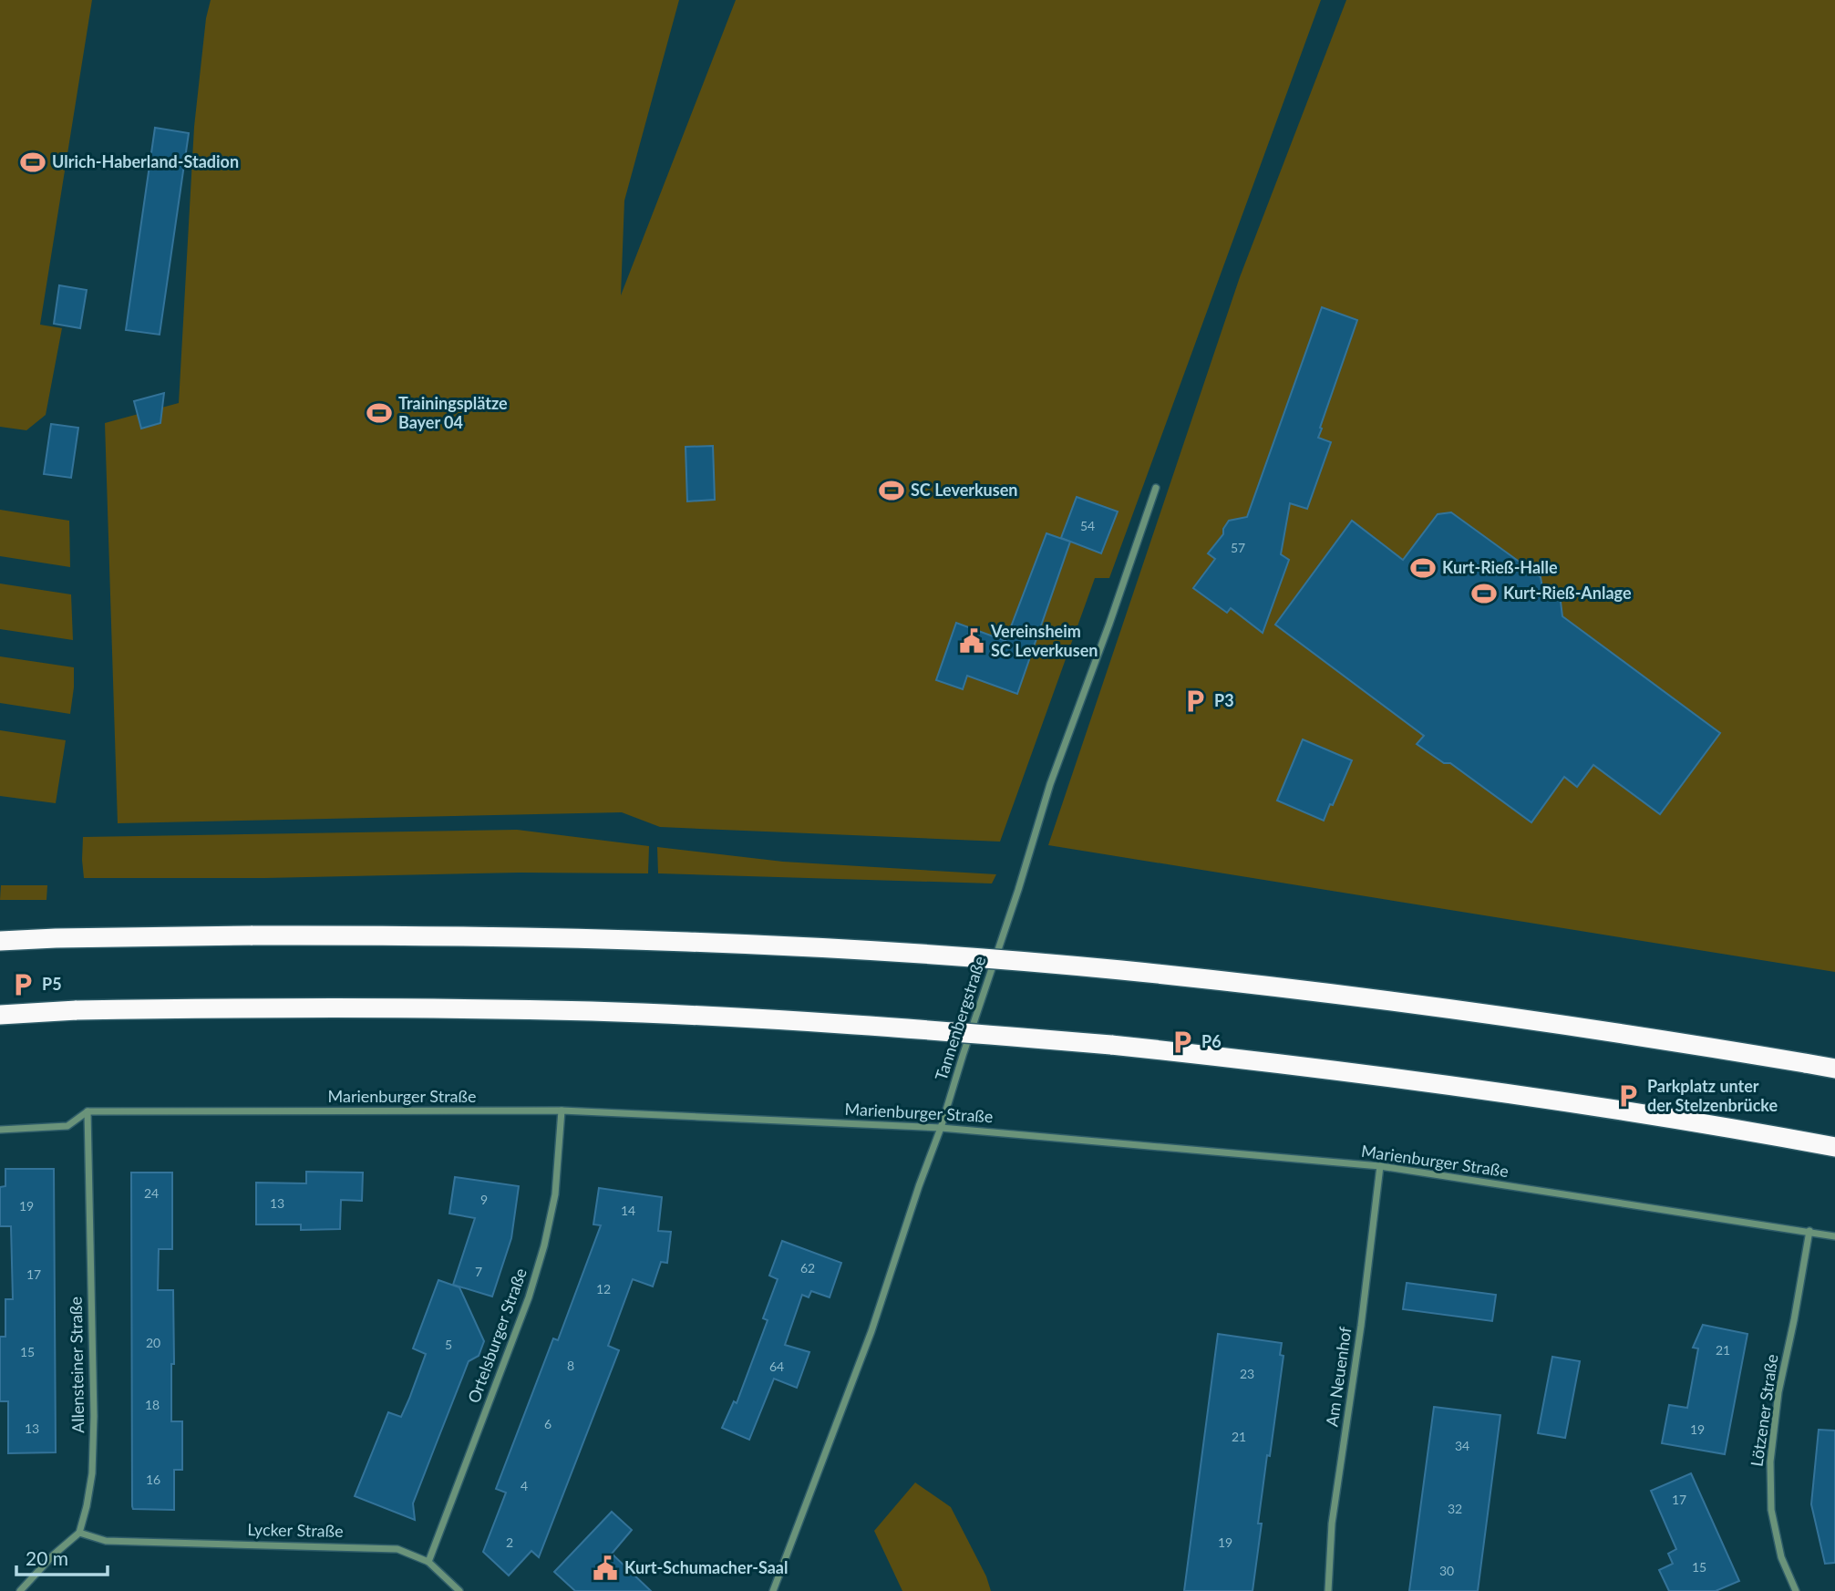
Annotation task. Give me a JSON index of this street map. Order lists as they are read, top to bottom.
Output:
{
  "streets": {
    "street": [
      "Tannenbergstraße",
      "Marienburger Straße",
      "Ortelsburger Straße",
      "Allensteiner Straße",
      "Am Neuenhof",
      "Lötzener Straße",
      "Lycker Straße"
    ]
  },
  "crossings": [
    ["Tannenbergstraße", "Marienburger Straße"],
    ["Marienburger Straße", "Ortelsburger Straße"],
    ["Marienburger Straße", "Allensteiner Straße"],
    ["Marienburger Straße", "Am Neuenhof"],
    ["Marienburger Straße", "Lötzener Straße"],
    ["Ortelsburger Straße", "Lycker Straße"],
    ["Allensteiner Straße", "Lycker Straße"]
  ],
  "places": {
    "sports": [
      "Ulrich-Haberland-Stadion",
      "Trainingsplätze Bayer 04",
      "SC Leverkusen",
      "Kurt-Rieß-Halle",
      "Kurt-Rieß-Anlage"
    ],
    "public building": ["Vereinsheim SC Leverkusen", "Kurt-Schumacher-Saal"],
    "parking": [
      "P3",
      "P5",
      "P6",
      "Parkplatz unter der Stelzenbrücke"
    ]
  },
  "house_numbers": [
    "54",
    "57",
    "24",
    "9",
    "13",
    "19",
    "14",
    "62",
    "7",
    "17",
    "12",
    "20",
    "5",
    "21",
    "15",
    "8",
    "64",
    "23",
    "18",
    "6",
    "13",
    "19",
    "21",
    "34",
    "16",
    "4",
    "17",
    "32",
    "2",
    "19",
    "15",
    "30"
  ],
  "scale_bar": "20 m"
}
